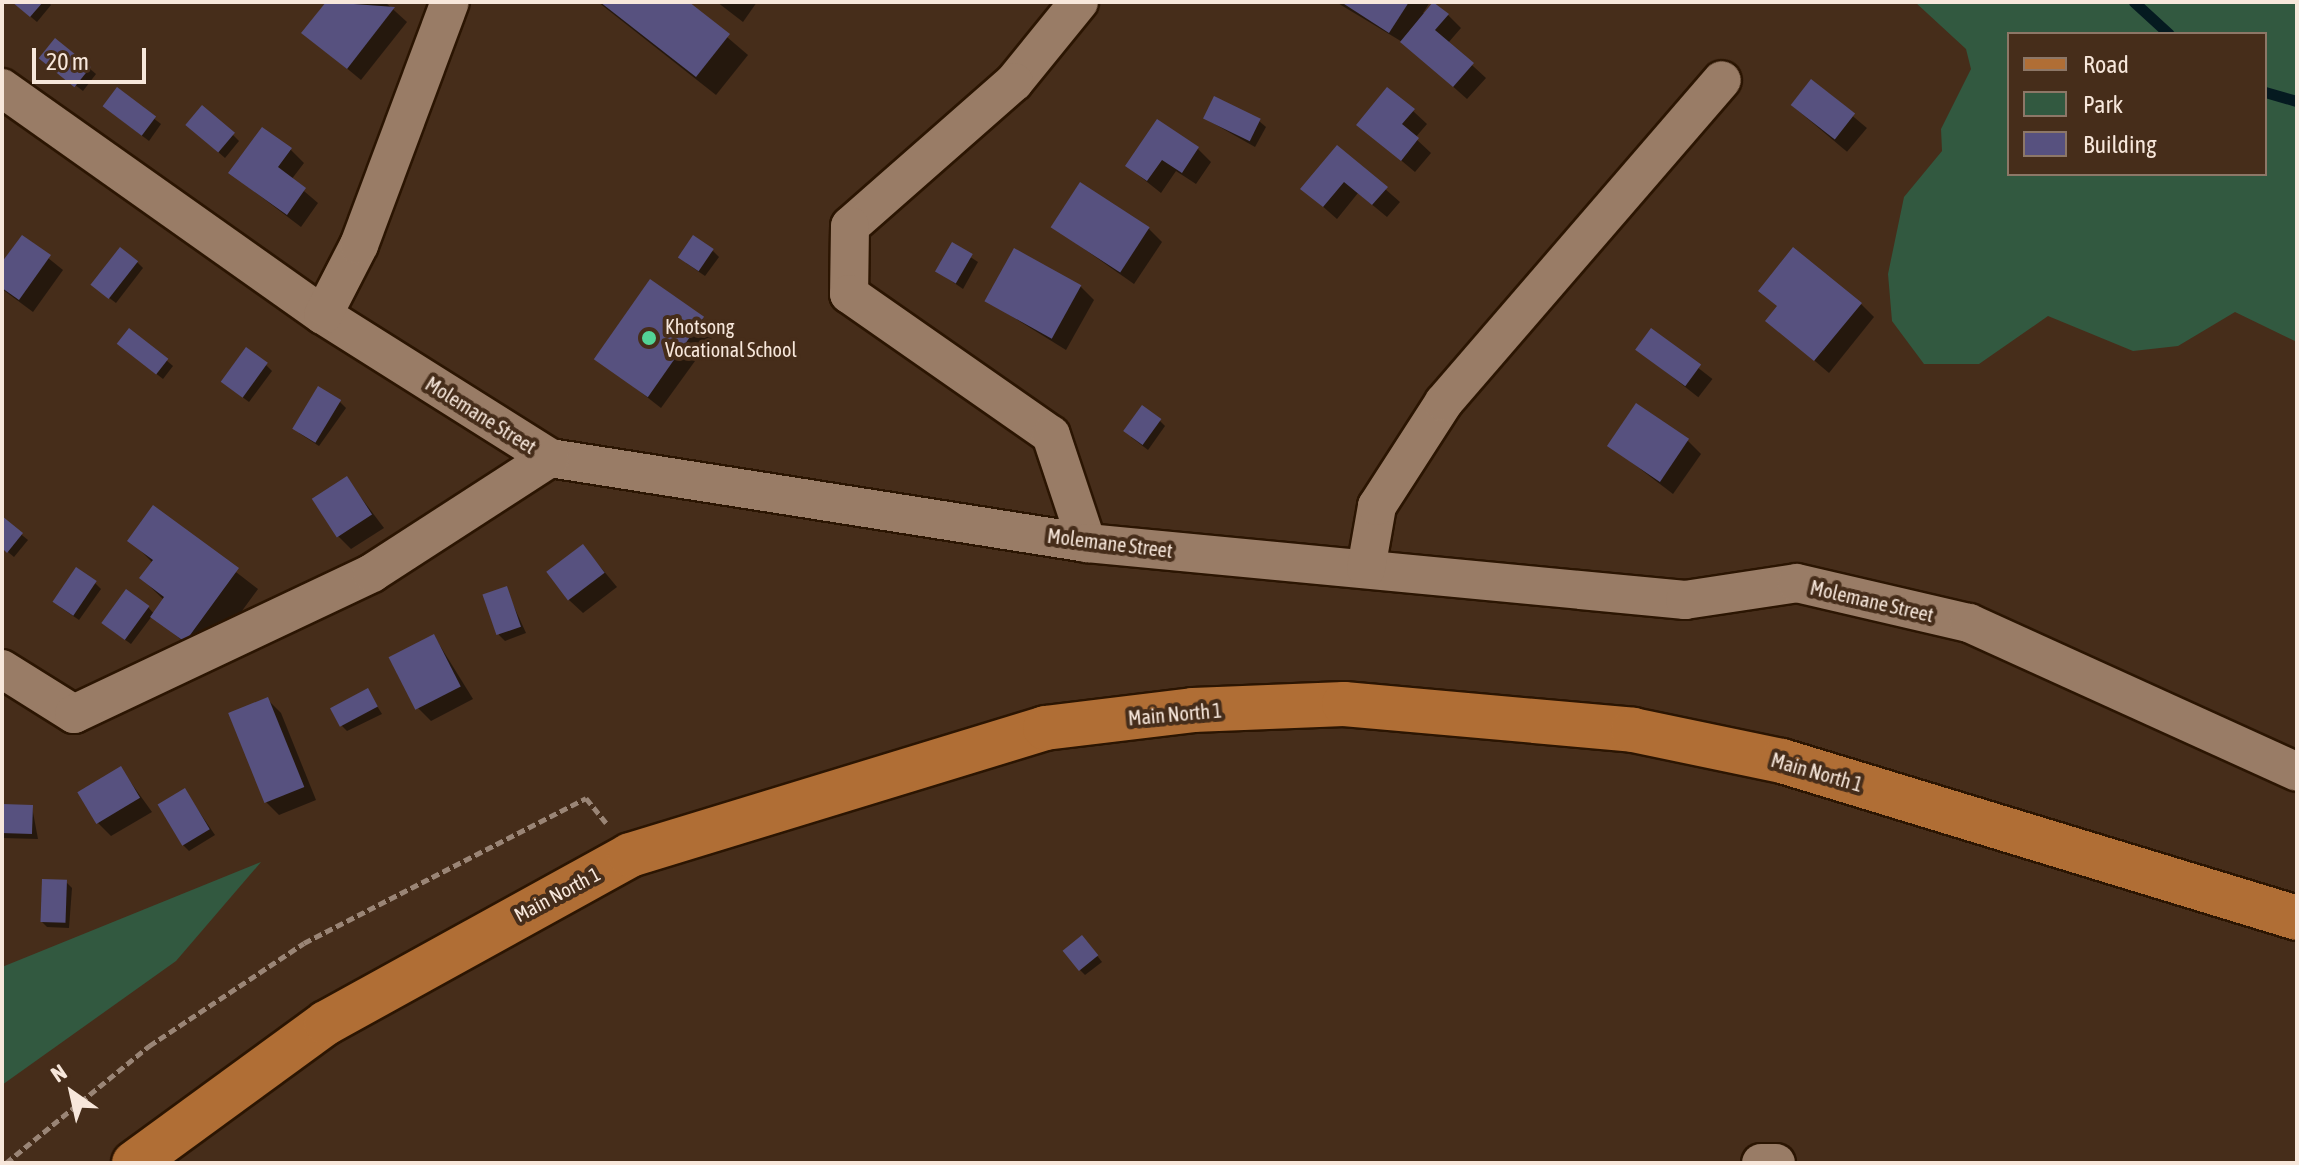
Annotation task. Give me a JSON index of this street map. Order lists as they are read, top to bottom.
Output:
{
  "streets": {
    "main road": ["Main North 1"],
    "street": ["Molemane Street"]
  },
  "places": ["Khotsong Vocational School"],
  "legend": ["Road", "Park", "Building"],
  "scale_bar": "20 m",
  "north": "top left"
}
